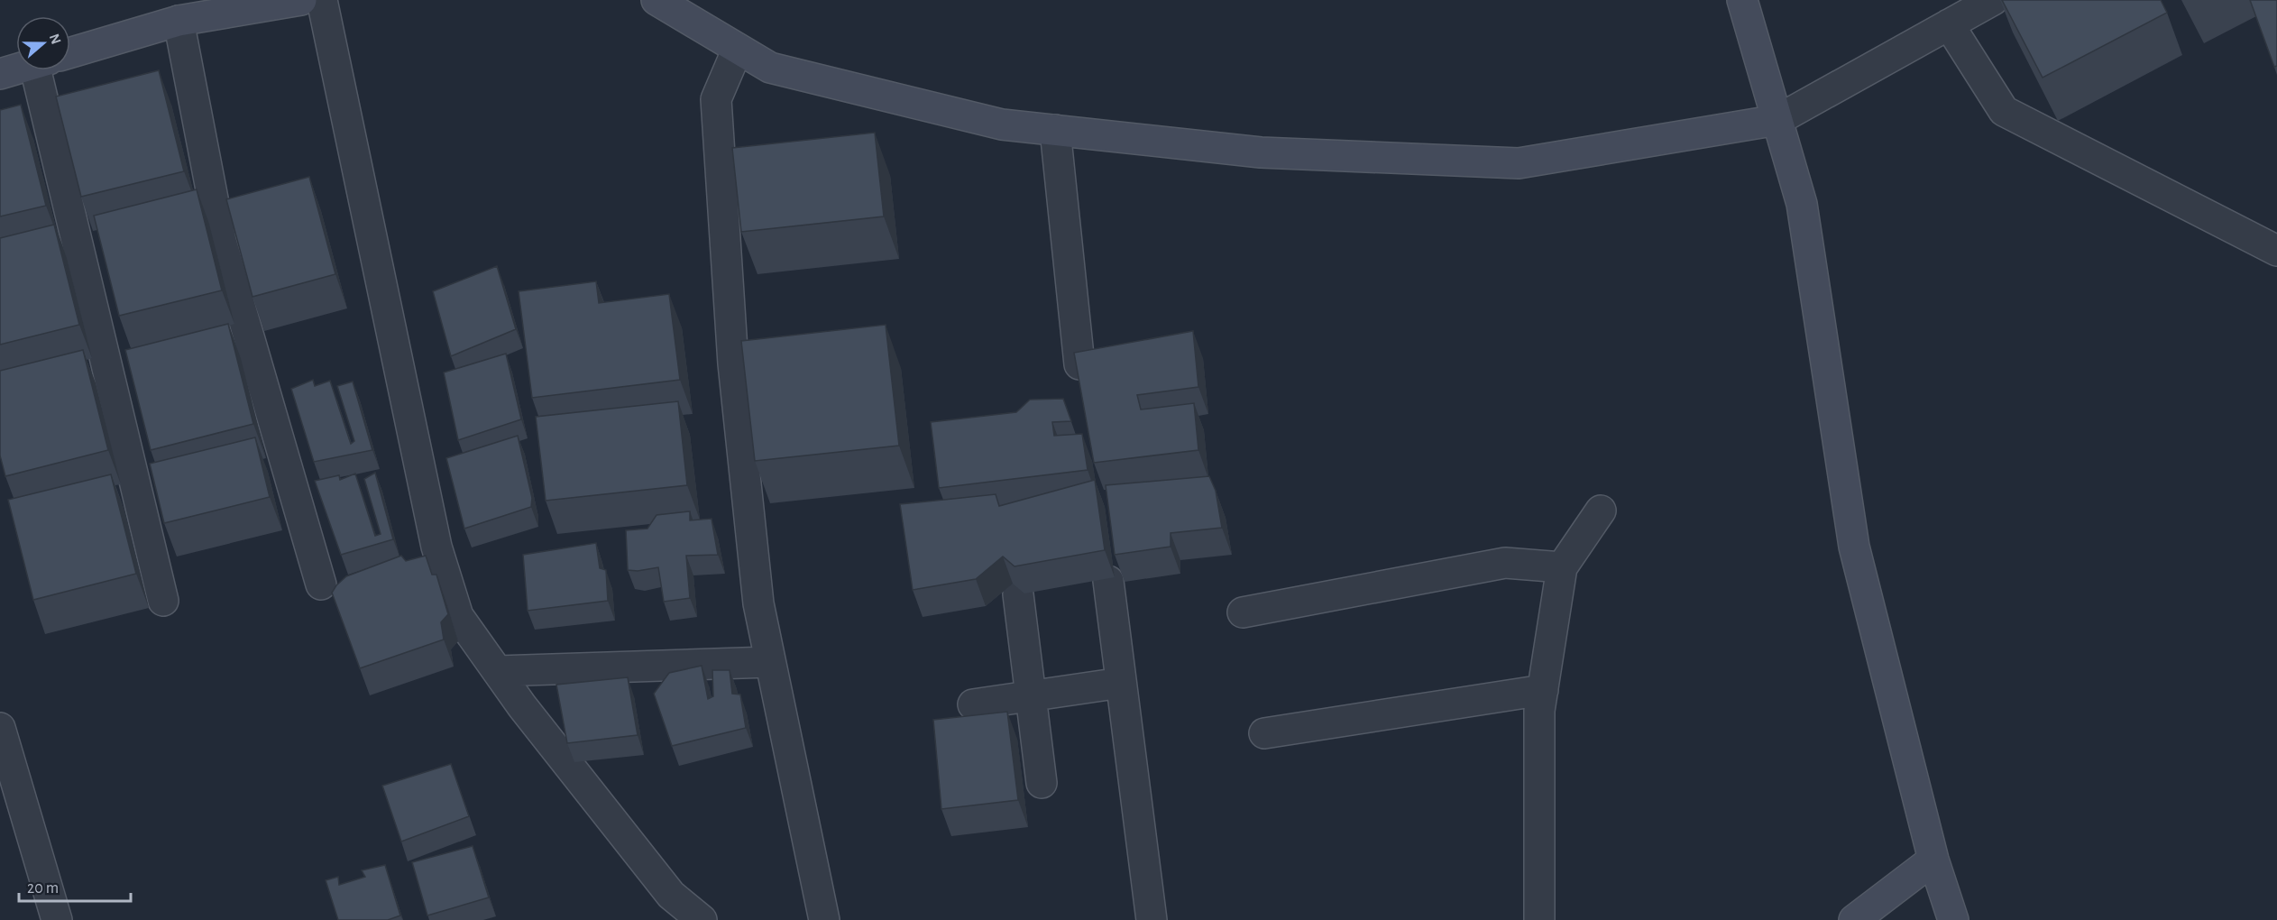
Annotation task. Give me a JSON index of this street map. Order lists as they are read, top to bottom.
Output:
{
  "scale_bar": "20 m",
  "north": "right"
}
